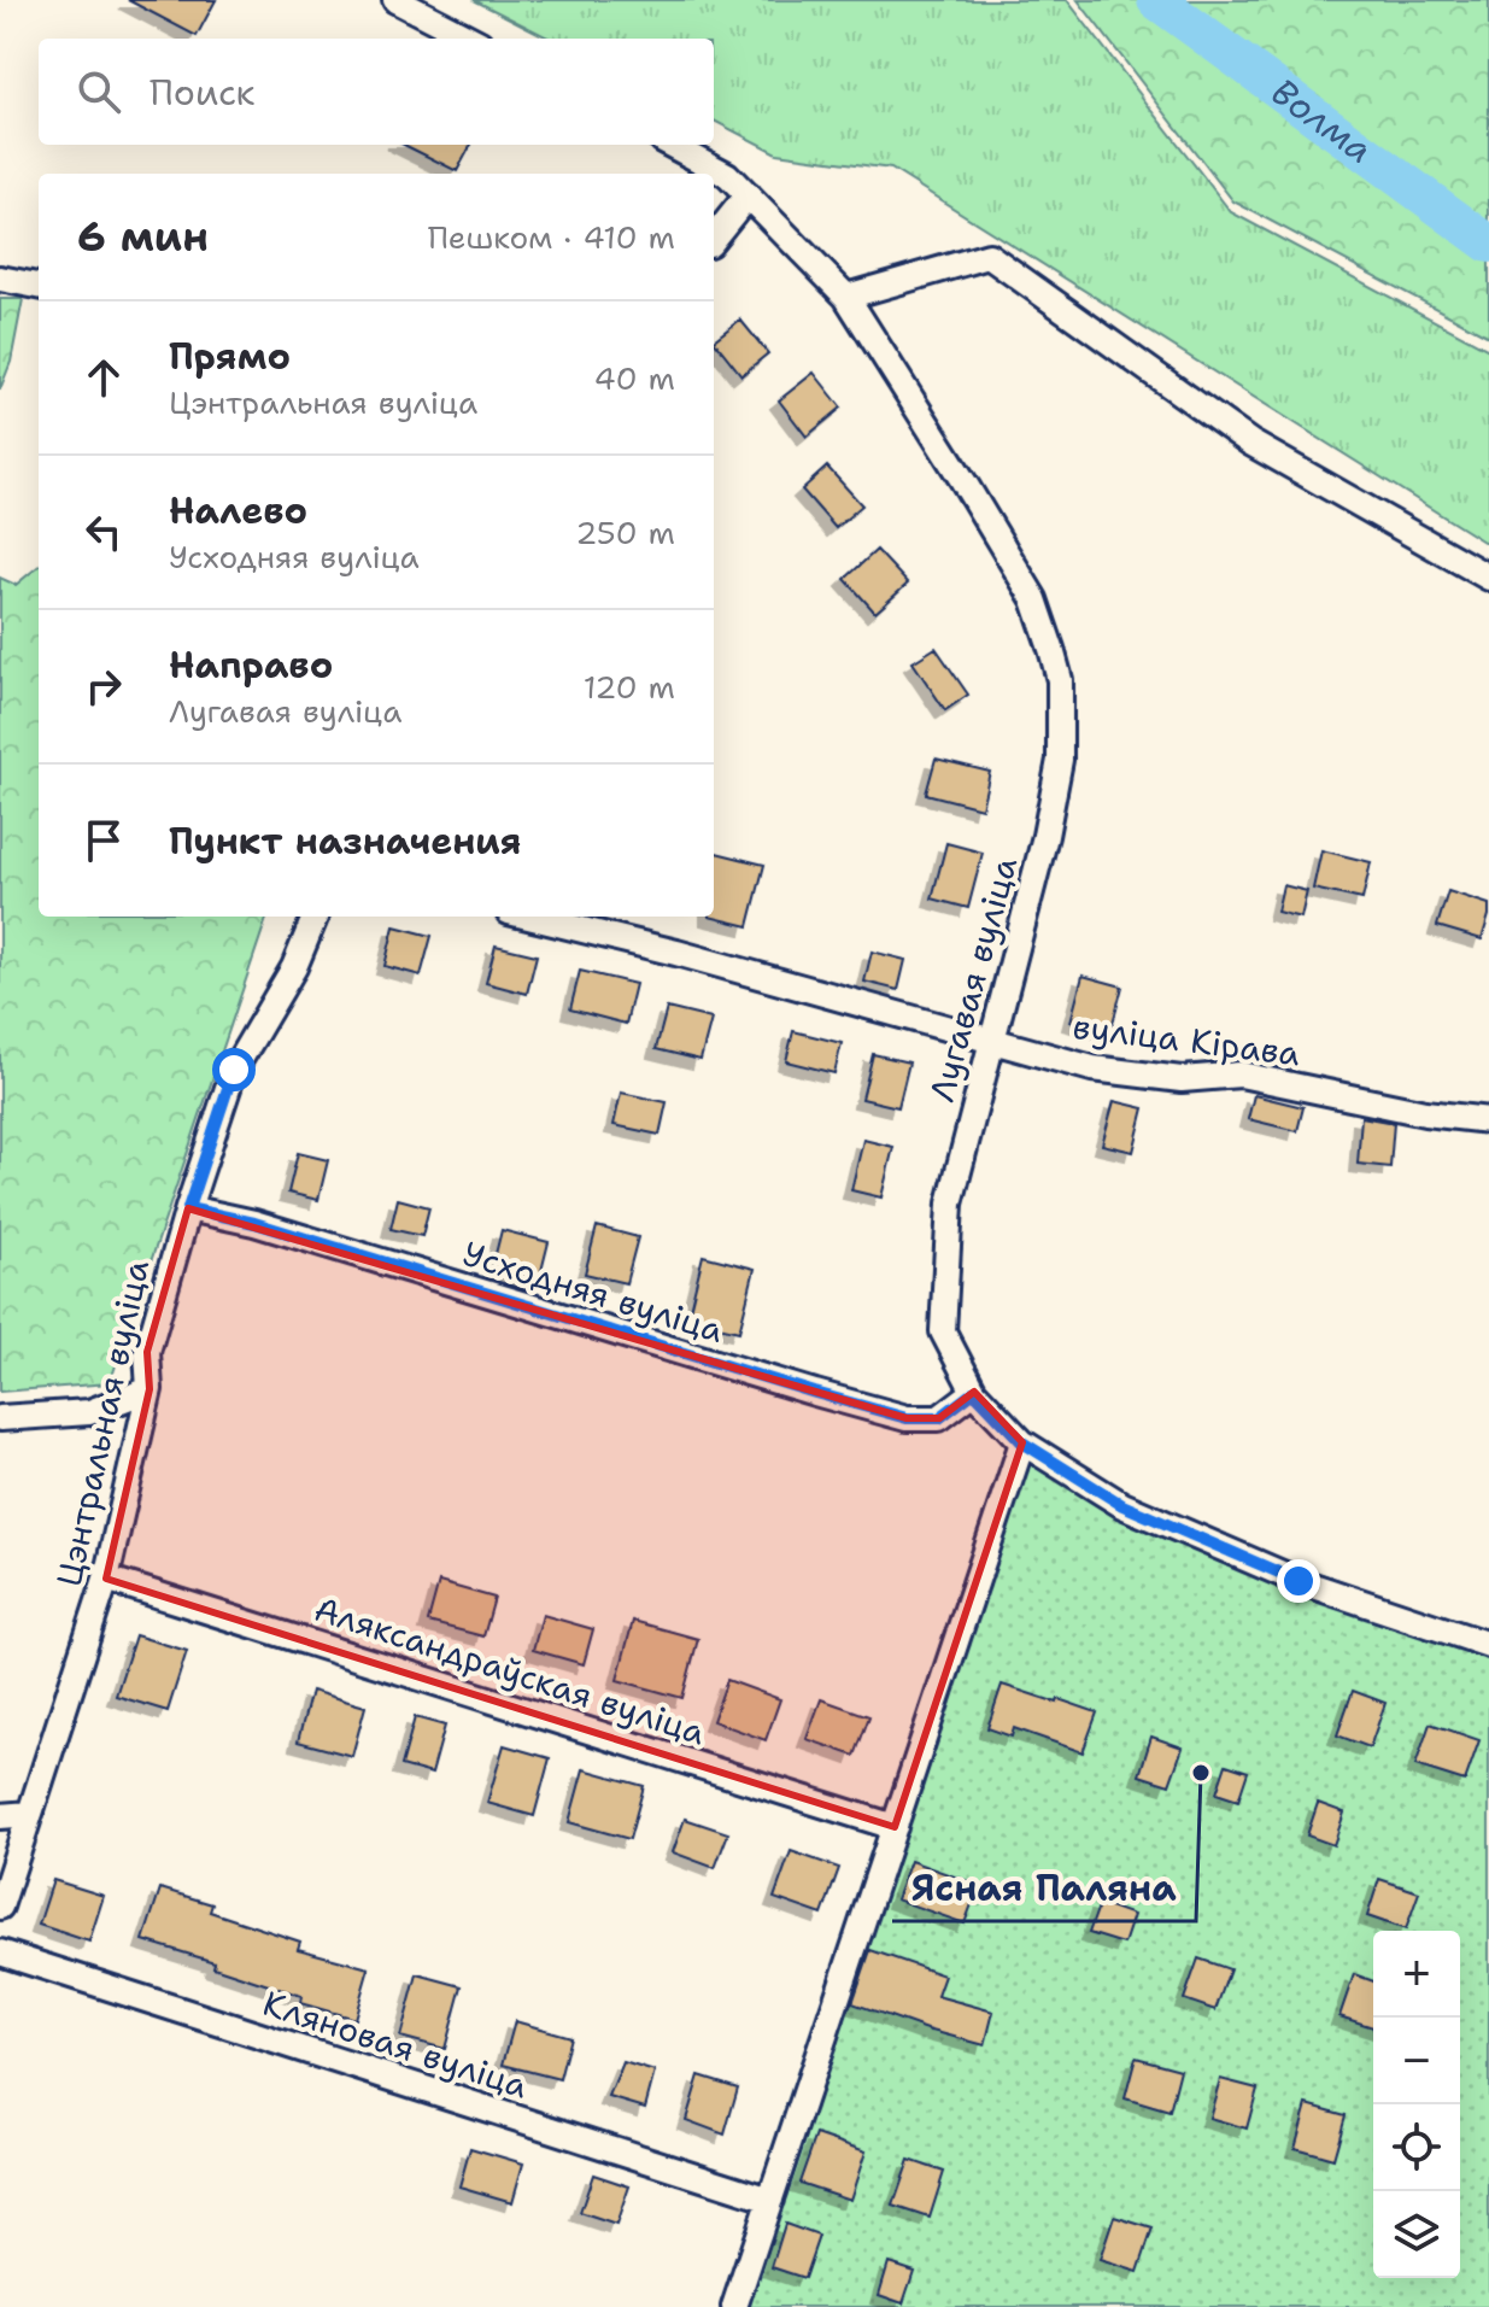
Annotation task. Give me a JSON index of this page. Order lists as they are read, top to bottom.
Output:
{
  "streets": {
    "street": [
      "Лугавая вуліца",
      "вуліца Кірава",
      "Усходняя вуліца",
      "Цэнтральная вуліца",
      "Аляксандраўская вуліца",
      "Кляновая вуліца"
    ]
  },
  "crossings": [
    ["Лугавая вуліца", "вуліца Кірава"],
    ["Лугавая вуліца", "Усходняя вуліца"],
    ["Усходняя вуліца", "Цэнтральная вуліца"],
    ["Цэнтральная вуліца", "Аляксандраўская вуліца"]
  ],
  "water": ["Волма"],
  "places": ["Ясная Паляна"],
  "page": {
    "search": "Поиск",
    "heading": ["6 мин", "Пешком · 410 m"],
    "list": [
      ["Прямо", "Цэнтральная вуліца", "40 m"],
      ["Налево", "Усходняя вуліца", "250 m"],
      ["Направо", "Лугавая вуліца", "120 m"],
      "Пункт назначения"
    ],
    "map_buttons": ["+", "−"]
  }
}
